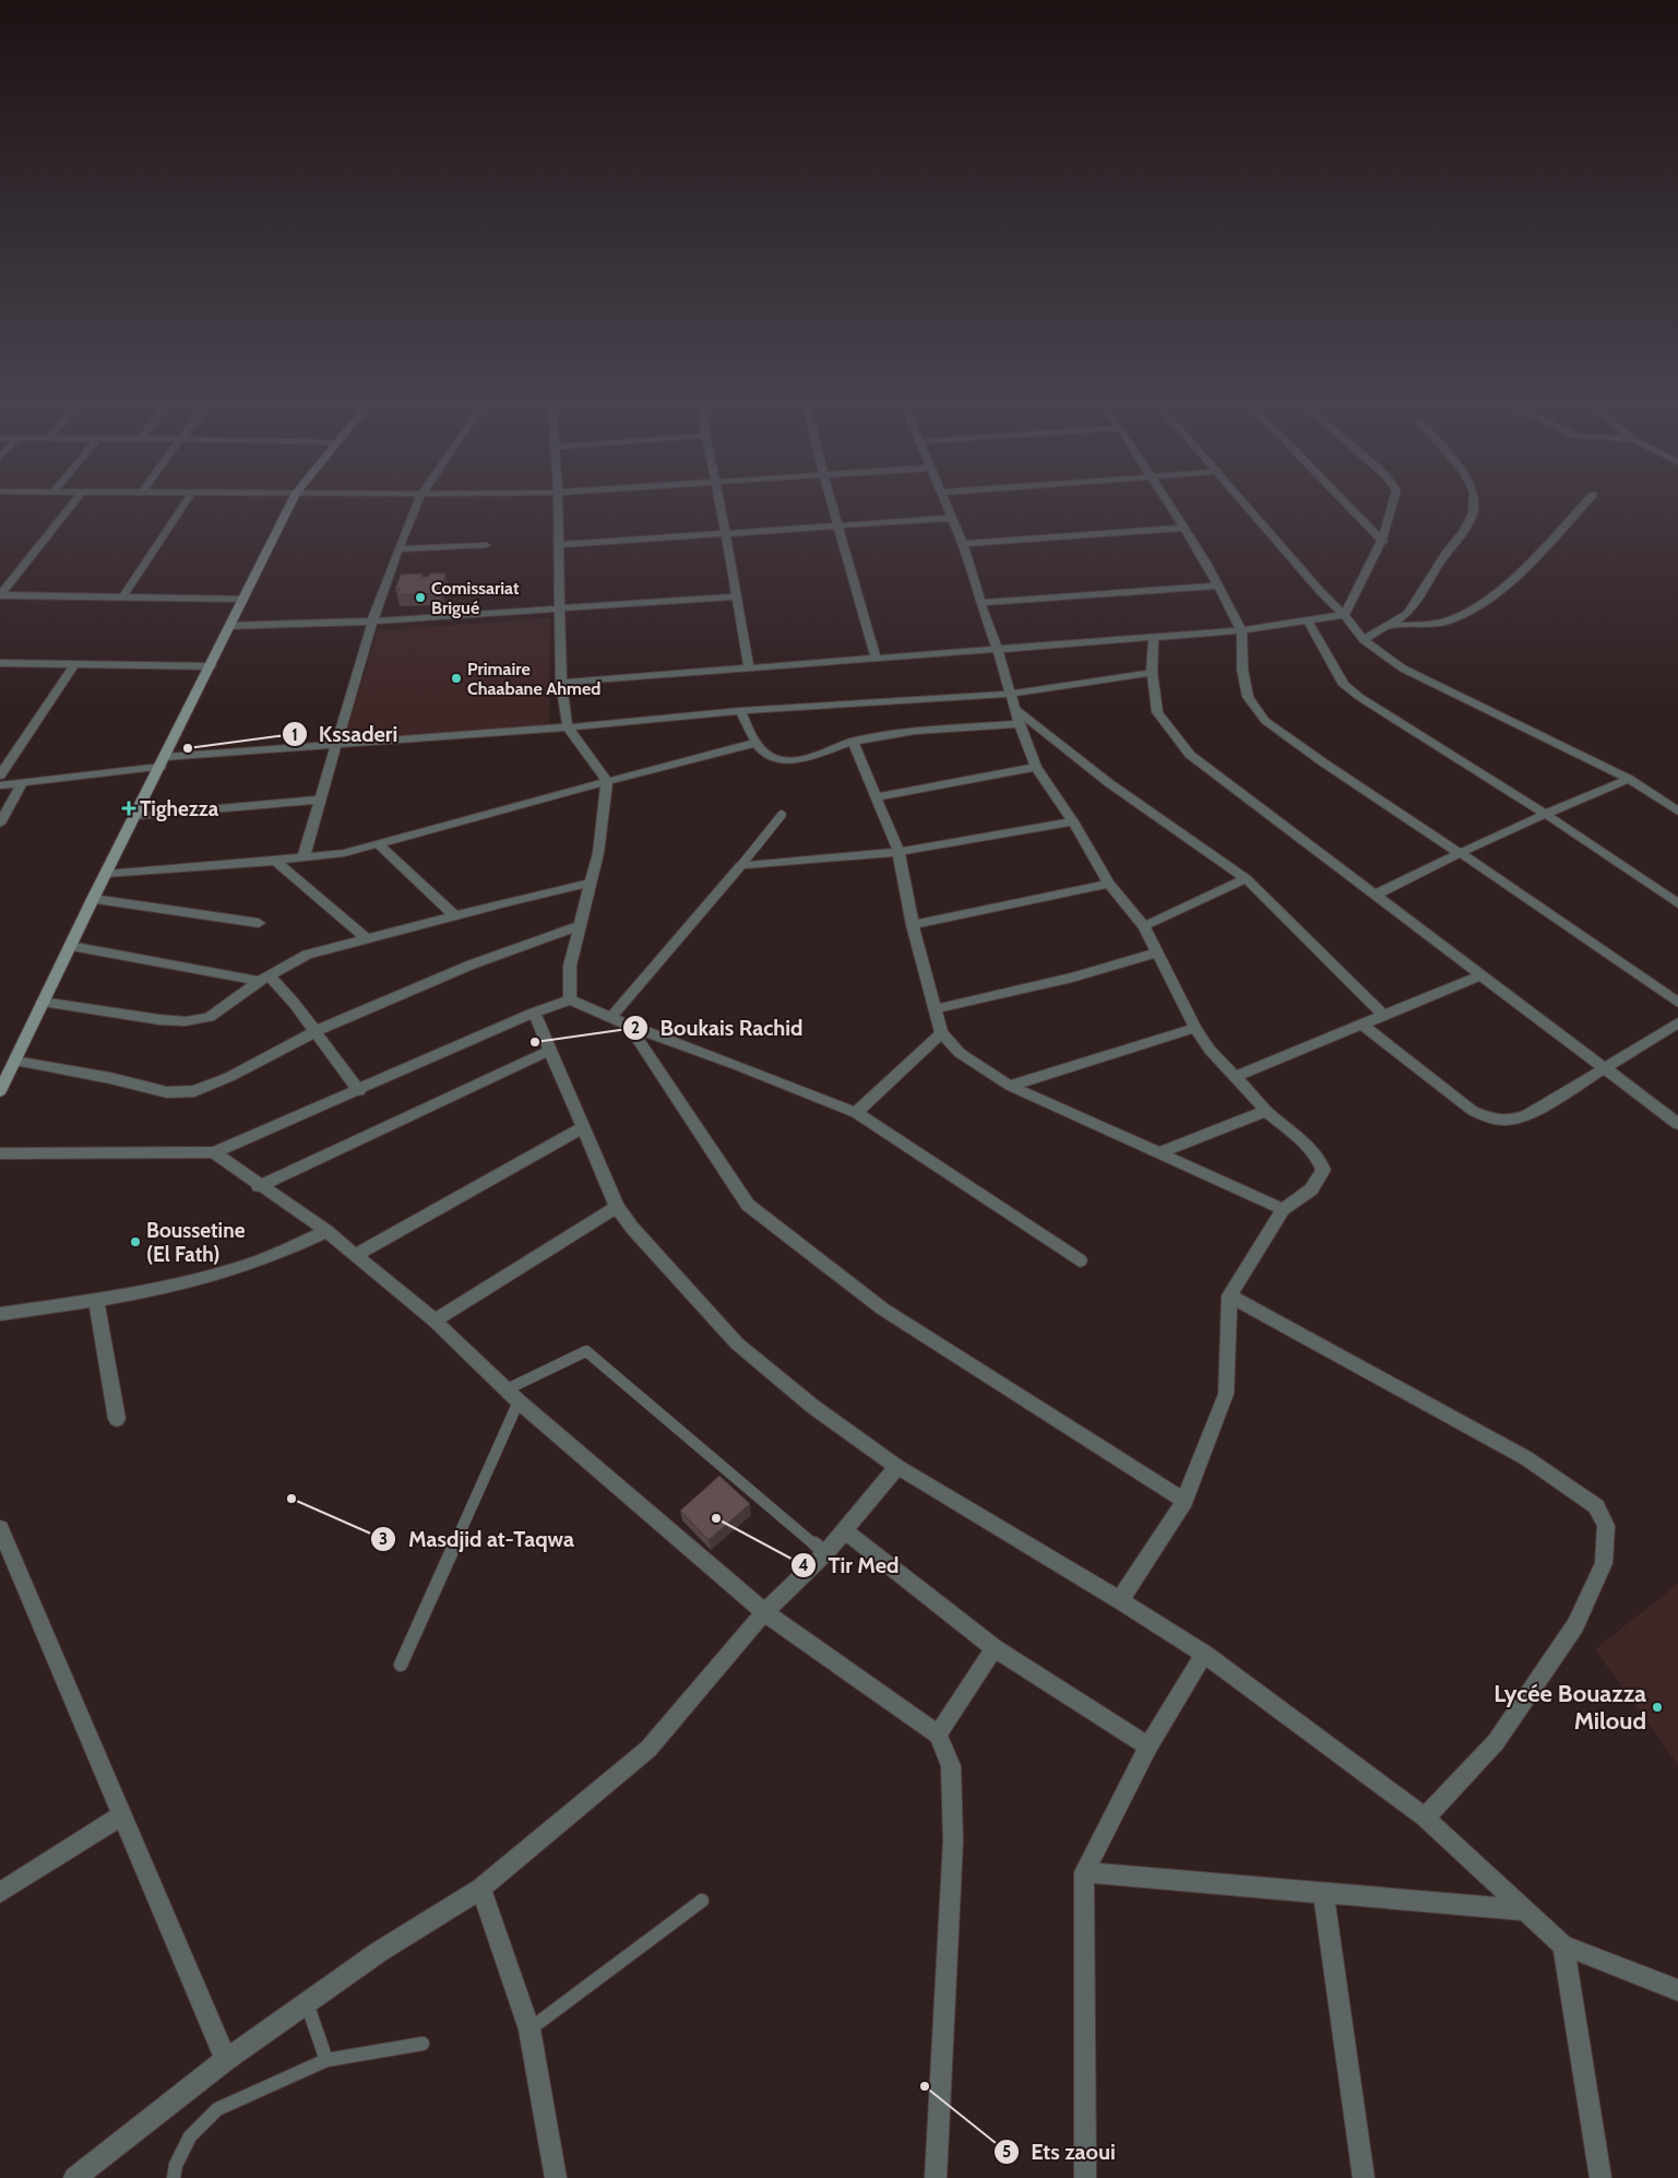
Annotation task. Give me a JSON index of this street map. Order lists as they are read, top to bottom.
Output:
{
  "places": {
    "other": [
      "Comissariat Brigué",
      "Primaire Chaabane Ahmed",
      "Kssaderi",
      "Boukais Rachid",
      "Boussetine (El Fath)",
      "Masdjid at-Taqwa",
      "Tir Med",
      "Lycée Bouazza Miloud",
      "Ets zaoui"
    ],
    "health": ["Tighezza"]
  }
}
